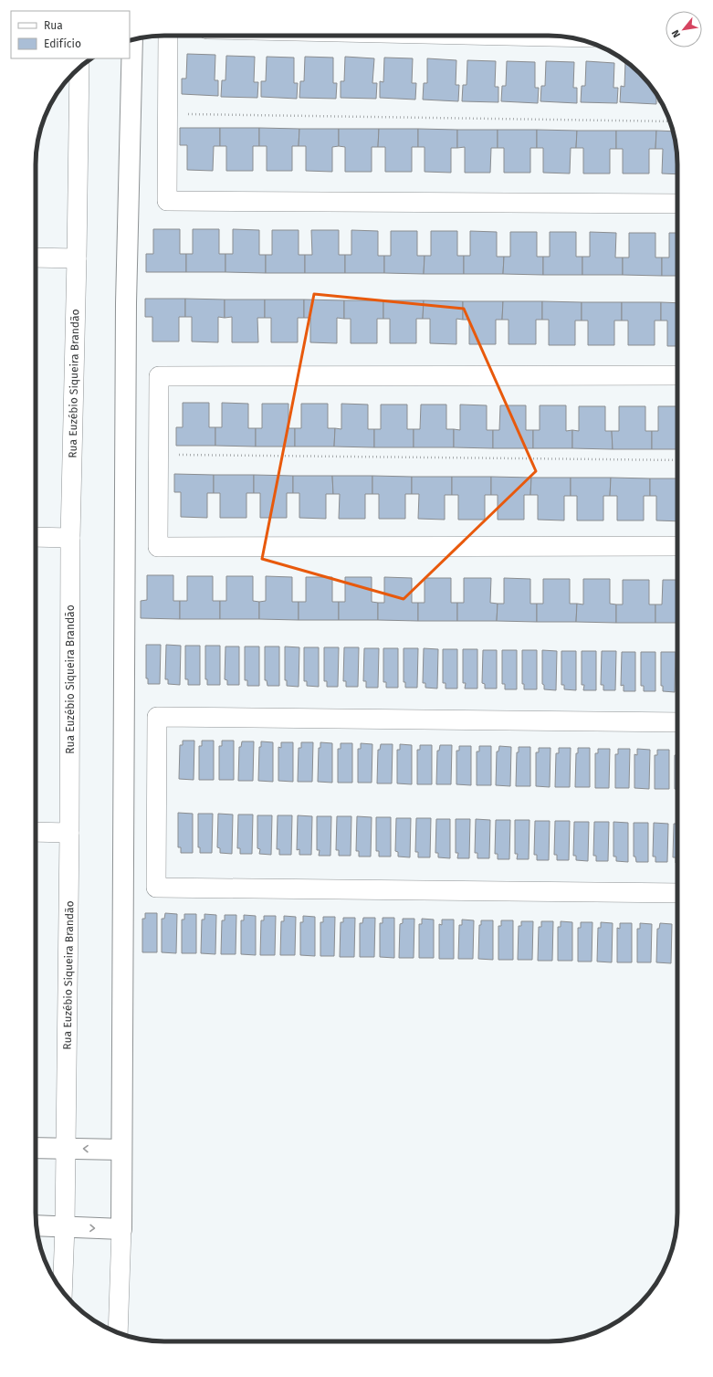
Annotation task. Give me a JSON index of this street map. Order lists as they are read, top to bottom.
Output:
{
  "streets": {
    "street": ["Rua Euzébio Siqueira Brandão"]
  },
  "legend": ["Rua", "Edifício"],
  "north": "bottom left"
}
